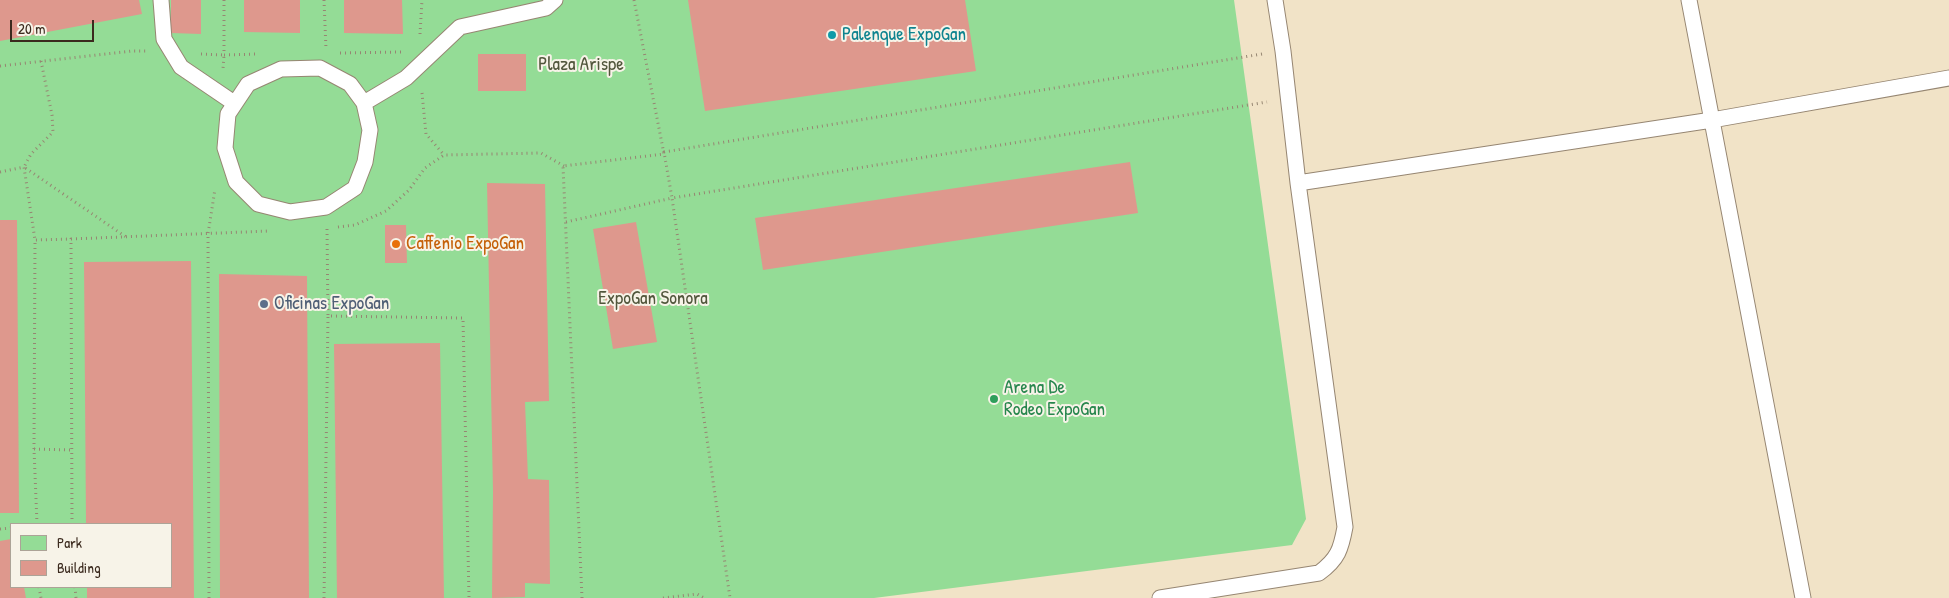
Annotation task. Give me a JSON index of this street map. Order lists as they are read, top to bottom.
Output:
{
  "parks": ["Plaza Arispe", "ExpoGan Sonora"],
  "places": [
    "Palenque ExpoGan",
    "Caffenio ExpoGan",
    "Oficinas ExpoGan",
    "Arena De Rodeo ExpoGan"
  ],
  "legend": ["Park", "Building"],
  "scale_bar": "20 m"
}
